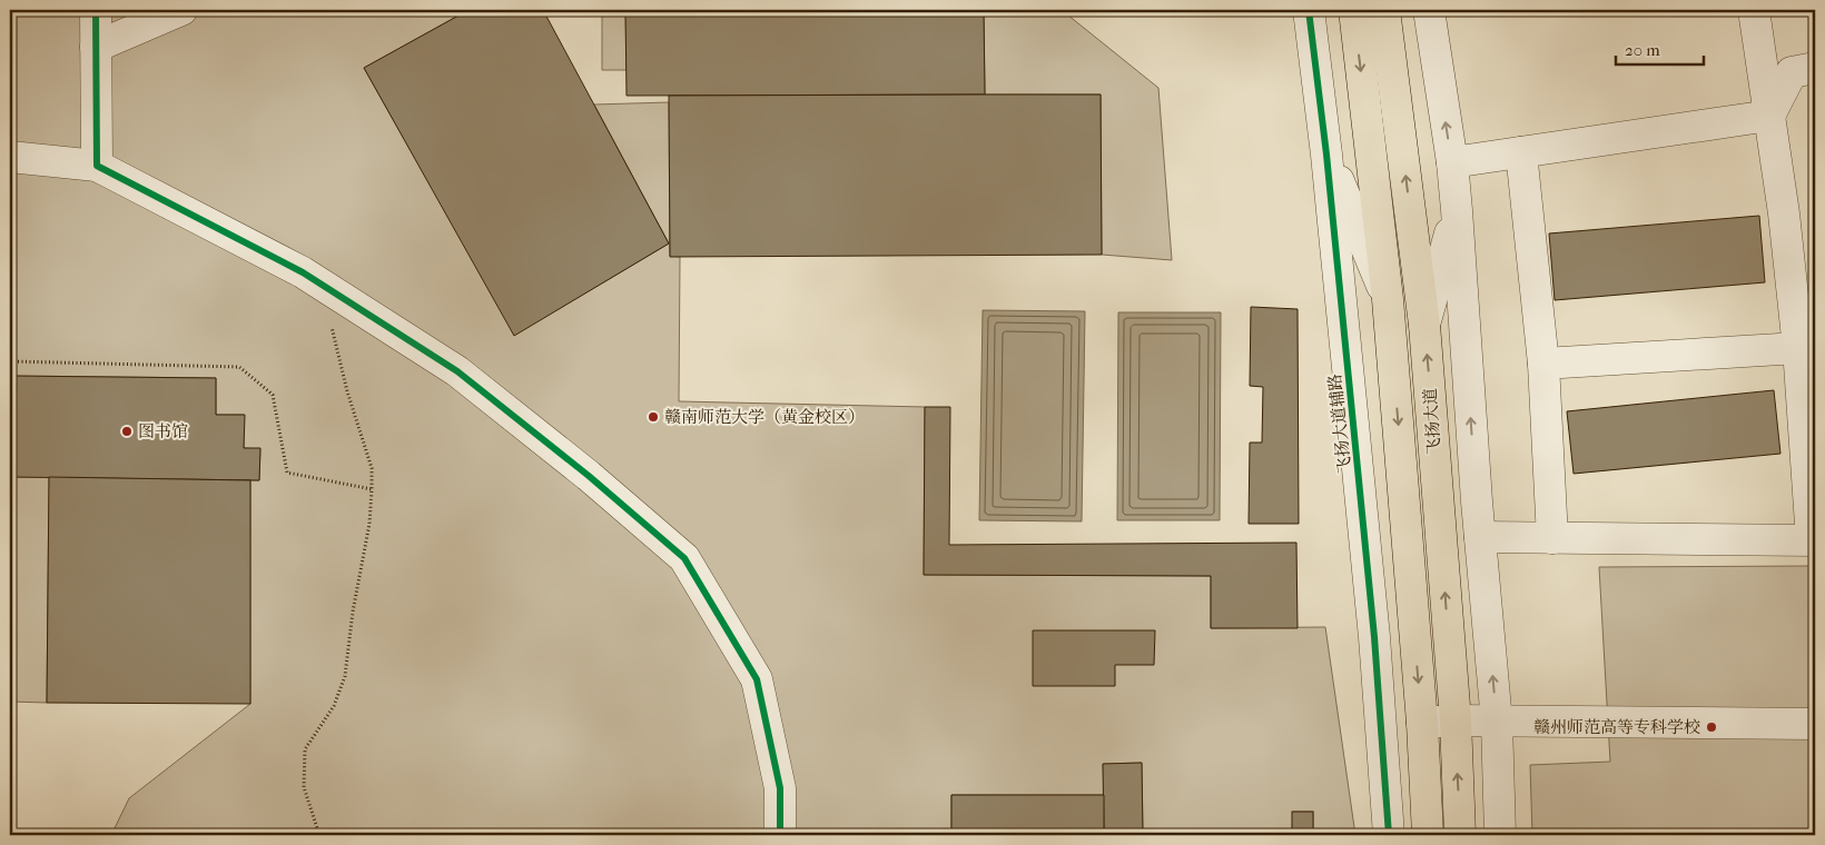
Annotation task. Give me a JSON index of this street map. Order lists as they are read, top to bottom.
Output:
{
  "streets": {
    "main road": ["飞扬大道"],
    "street": ["飞扬大道辅路"]
  },
  "places": ["赣南师范大学（黄金校区）", "图书馆", "赣州师范高等专科学校"],
  "scale_bar": "20 m"
}
